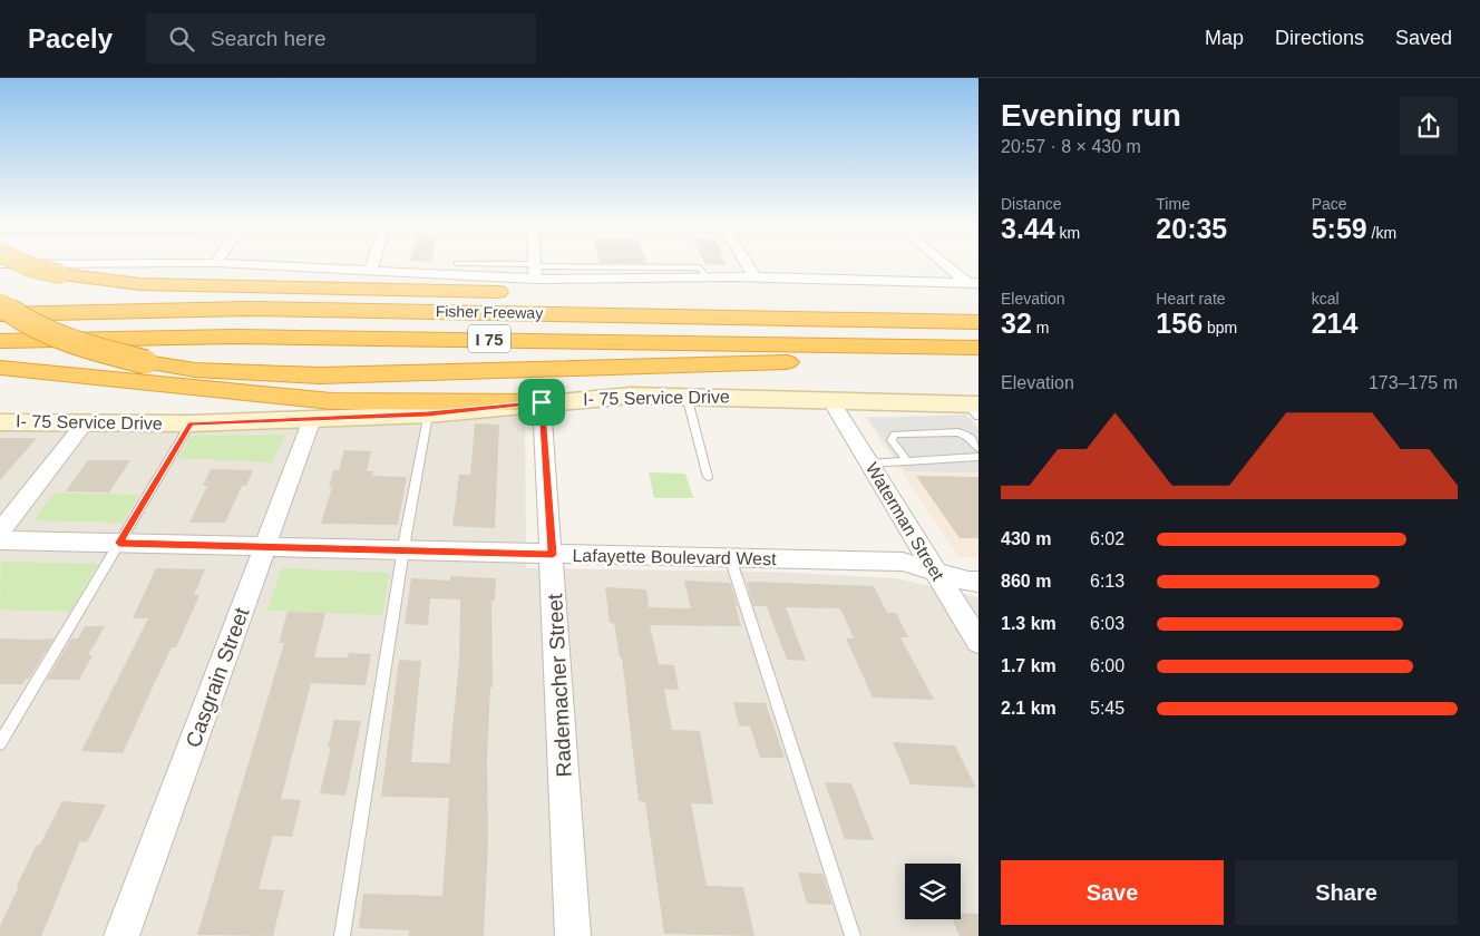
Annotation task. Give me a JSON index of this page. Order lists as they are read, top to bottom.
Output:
{
  "streets": {
    "highway": ["Fisher Freeway", "I 75"],
    "main road": ["I- 75 Service Drive"],
    "street": [
      "Waterman Street",
      "Lafayette Boulevard West",
      "Casgrain Street",
      "Rademacher Street"
    ]
  },
  "crossings": [
    ["I- 75 Service Drive", "Waterman Street"],
    ["I- 75 Service Drive", "Casgrain Street"],
    ["I- 75 Service Drive", "Rademacher Street"],
    ["Waterman Street", "Lafayette Boulevard West"],
    ["Lafayette Boulevard West", "Casgrain Street"],
    ["Lafayette Boulevard West", "Rademacher Street"]
  ],
  "page": {
    "header": "Pacely",
    "search": "Search here",
    "nav": ["Map", "Directions", "Saved"],
    "heading": ["Evening run", "20:57 · 8 × 430 m"],
    "stats": [
      ["Distance", "3.44 km"],
      ["Time", "20:35"],
      ["Pace", "5:59 /km"],
      ["Elevation", "32 m"],
      ["Heart rate", "156 bpm"],
      ["kcal", "214"]
    ],
    "chart": ["Elevation", "173–175 m"],
    "list": [
      {
        "name": "430 m",
        "note": "6:02"
      },
      {
        "name": "860 m",
        "note": "6:13"
      },
      {
        "name": "1.3 km",
        "note": "6:03"
      },
      {
        "name": "1.7 km",
        "note": "6:00"
      },
      {
        "name": "2.1 km",
        "note": "5:45"
      }
    ],
    "buttons": ["Save", "Share"]
  }
}
